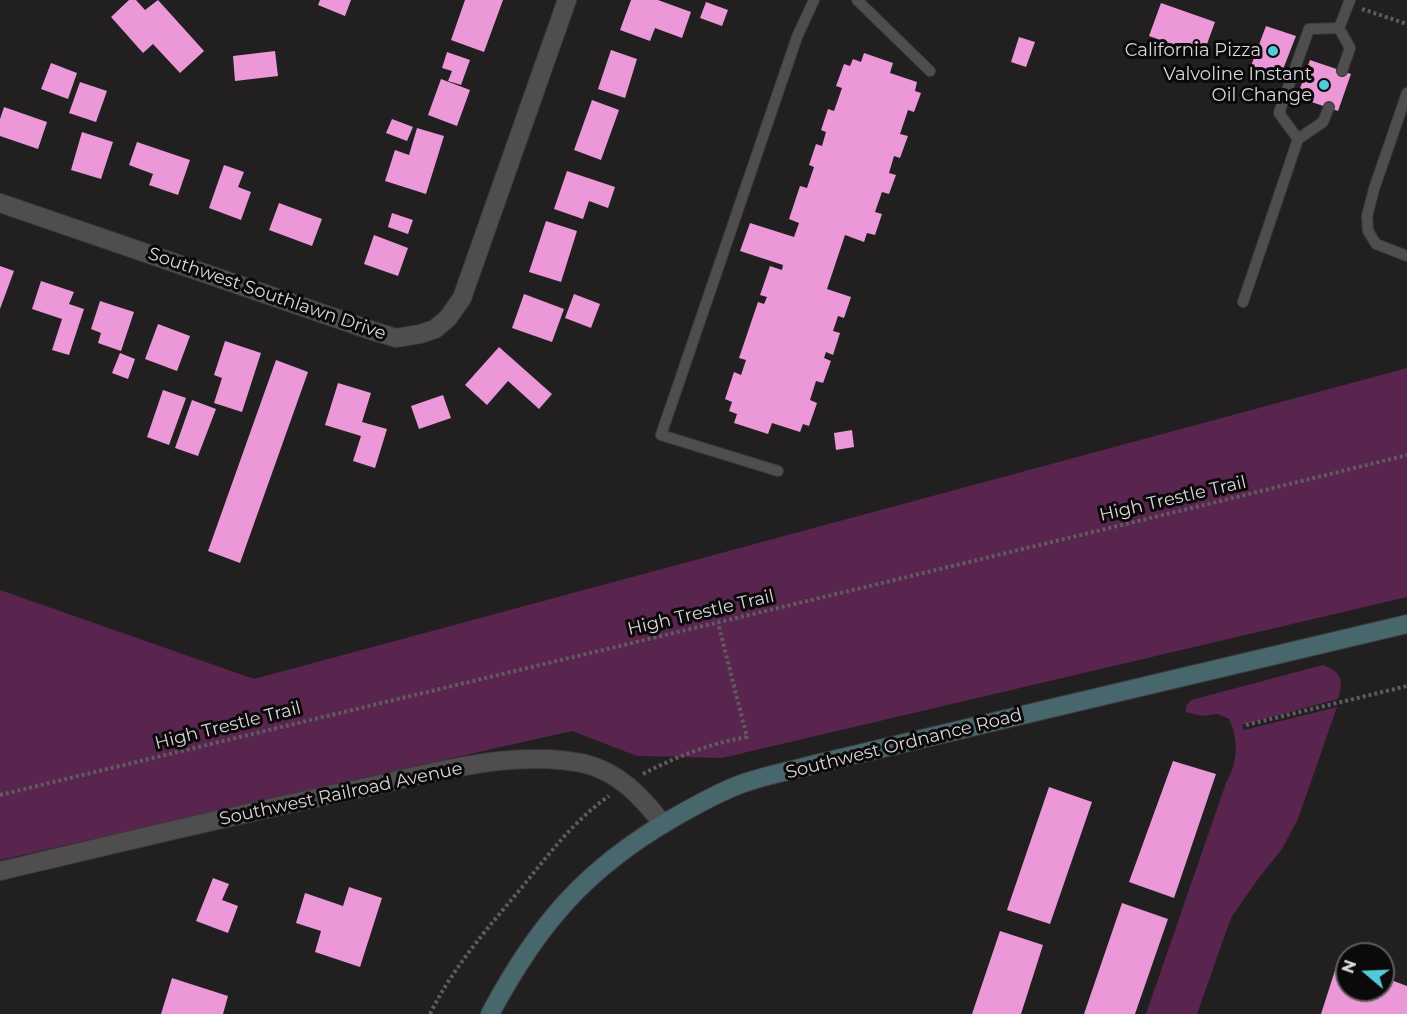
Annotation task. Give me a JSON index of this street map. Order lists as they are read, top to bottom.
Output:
{
  "streets": {
    "street": ["Southwest Southlawn Drive", "Southwest Ordnance Road", "Southwest Railroad Avenue"],
    "path": ["High Trestle Trail"]
  },
  "crossings": [
    ["Southwest Ordnance Road", "Southwest Railroad Avenue"]
  ],
  "places": ["California Pizza", "Valvoline Instant Oil Change"],
  "north": "left"
}
